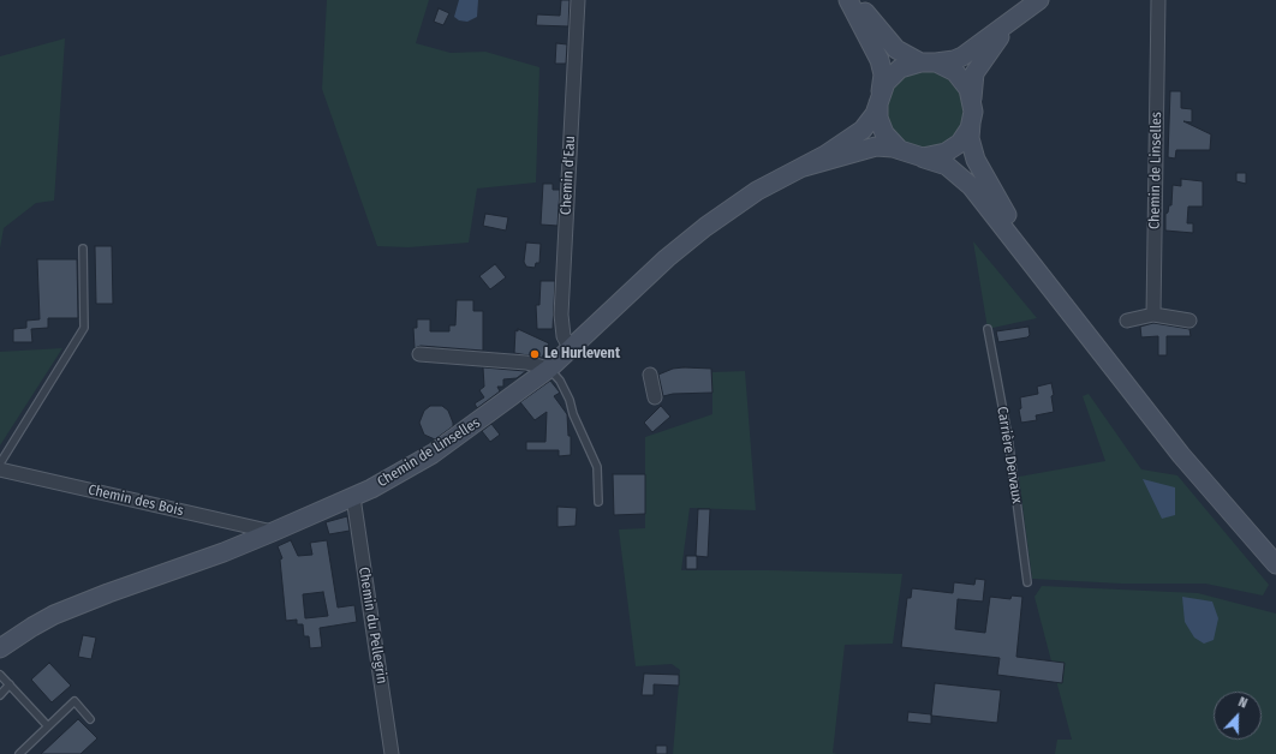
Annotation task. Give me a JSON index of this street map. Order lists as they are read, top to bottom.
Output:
{
  "streets": {
    "street": [
      "Chemin de Linselles",
      "Chemin d'Eau",
      "Chemin des Bois",
      "Chemin du Pellegrin"
    ],
    "lane": ["Carrière Dervaux"]
  },
  "crossings": [
    ["Chemin de Linselles", "Chemin d'Eau"],
    ["Chemin de Linselles", "Chemin des Bois"],
    ["Chemin de Linselles", "Chemin du Pellegrin"]
  ],
  "places": ["Le Hurlevent"],
  "north": "top"
}
